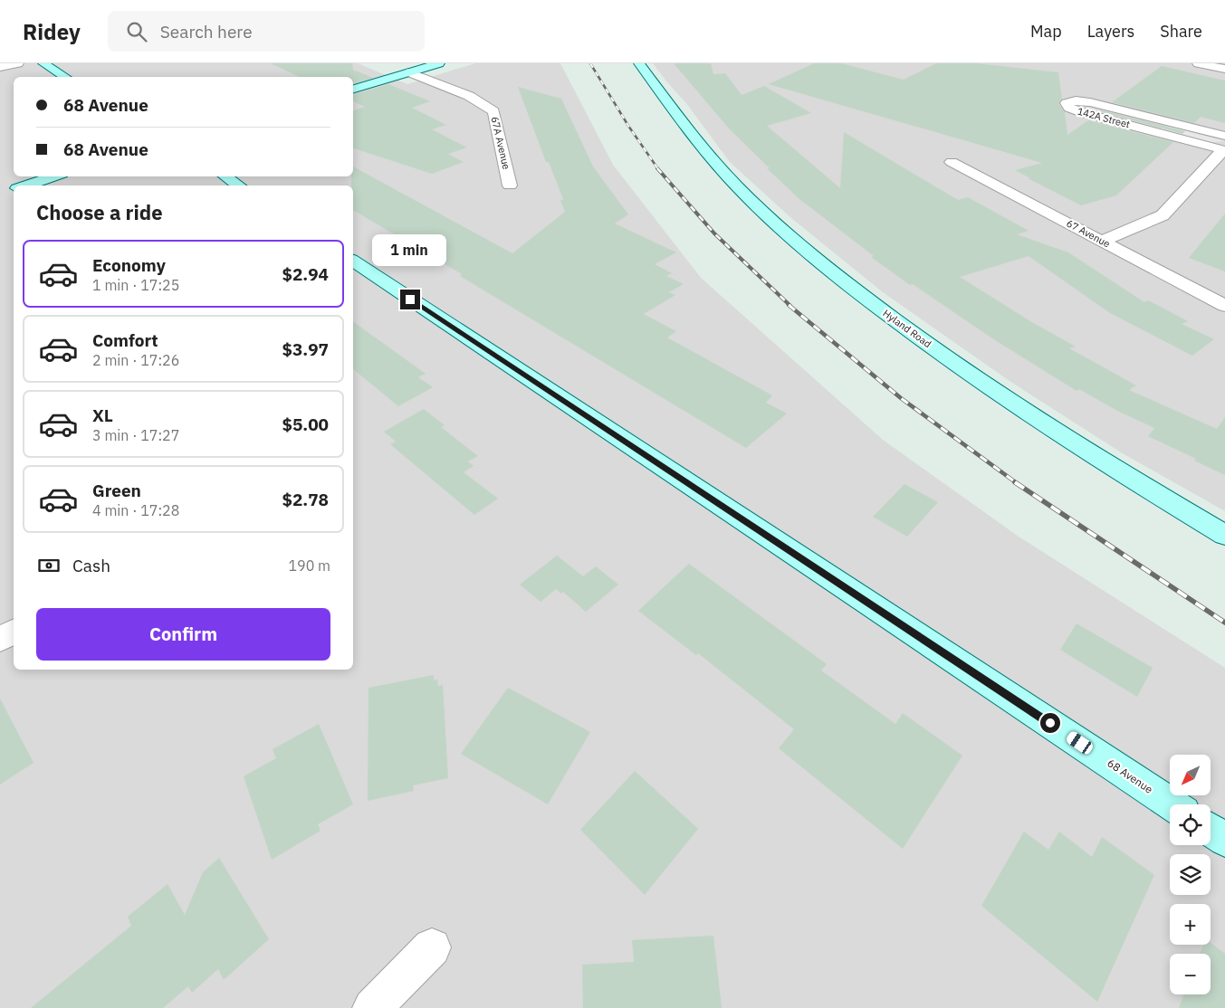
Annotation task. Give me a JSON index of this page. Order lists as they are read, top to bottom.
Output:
{
  "streets": {
    "street": [
      "142A Street",
      "67A Avenue",
      "67 Avenue",
      "Hyland Road",
      "68 Avenue"
    ]
  },
  "north": "bottom left",
  "page": {
    "header": "Ridey",
    "search": "Search here",
    "nav": ["Map", "Layers", "Share"],
    "banner": ["68 Avenue", "68 Avenue"],
    "heading": "Choose a ride",
    "bubble": "1 min",
    "list": [
      {
        "name": "Economy",
        "note": "1 min · 17:25",
        "value": "$2.94"
      },
      {
        "name": "Comfort",
        "note": "2 min · 17:26",
        "value": "$3.97"
      },
      {
        "name": "XL",
        "note": "3 min · 17:27",
        "value": "$5.00"
      },
      {
        "name": "Green",
        "note": "4 min · 17:28",
        "value": "$2.78"
      }
    ],
    "pay": ["Cash", "190 m"],
    "buttons": "Confirm",
    "map_buttons": ["+", "−"]
  }
}
